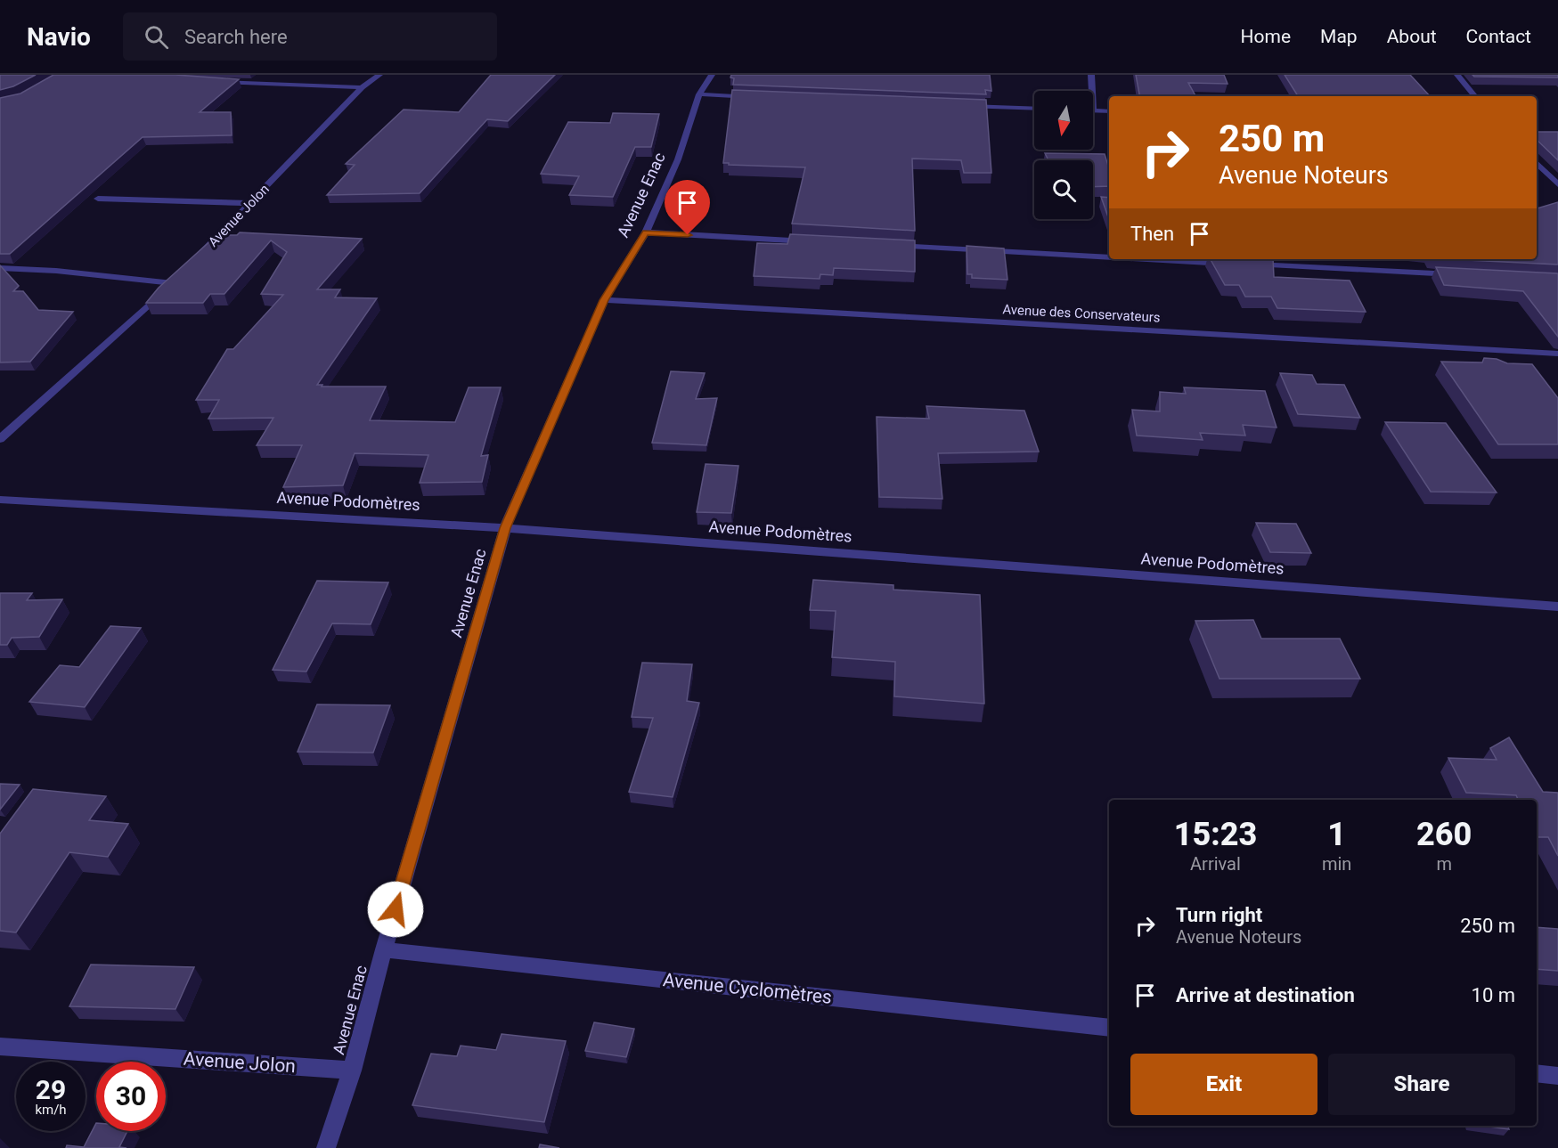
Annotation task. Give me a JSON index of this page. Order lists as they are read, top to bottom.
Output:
{
  "streets": {
    "street": [
      "Avenue Enac",
      "Avenue Jolon",
      "Avenue des Conservateurs",
      "Avenue Podomètres",
      "Avenue Cyclomètres"
    ]
  },
  "crossings": [
    ["Avenue Enac", "Avenue Jolon"],
    ["Avenue Enac", "Avenue des Conservateurs"],
    ["Avenue Enac", "Avenue Podomètres"],
    ["Avenue Enac", "Avenue Cyclomètres"]
  ],
  "north": "bottom",
  "page": {
    "header": "Navio",
    "search": "Search here",
    "nav": [
      "Home",
      "Map",
      "About",
      "Contact"
    ],
    "turn": ["250 m", "Avenue Noteurs"],
    "then": "Then",
    "eta": [
      "15:23",
      "Arrival",
      "1",
      "min",
      "260",
      "m"
    ],
    "list": [
      {
        "name": "Turn right",
        "note": "Avenue Noteurs",
        "value": "250 m"
      },
      {
        "name": "Arrive at destination",
        "value": "10 m"
      }
    ],
    "buttons": ["Exit", "Share"],
    "speed": "29 km/h",
    "limit": "30"
  }
}
